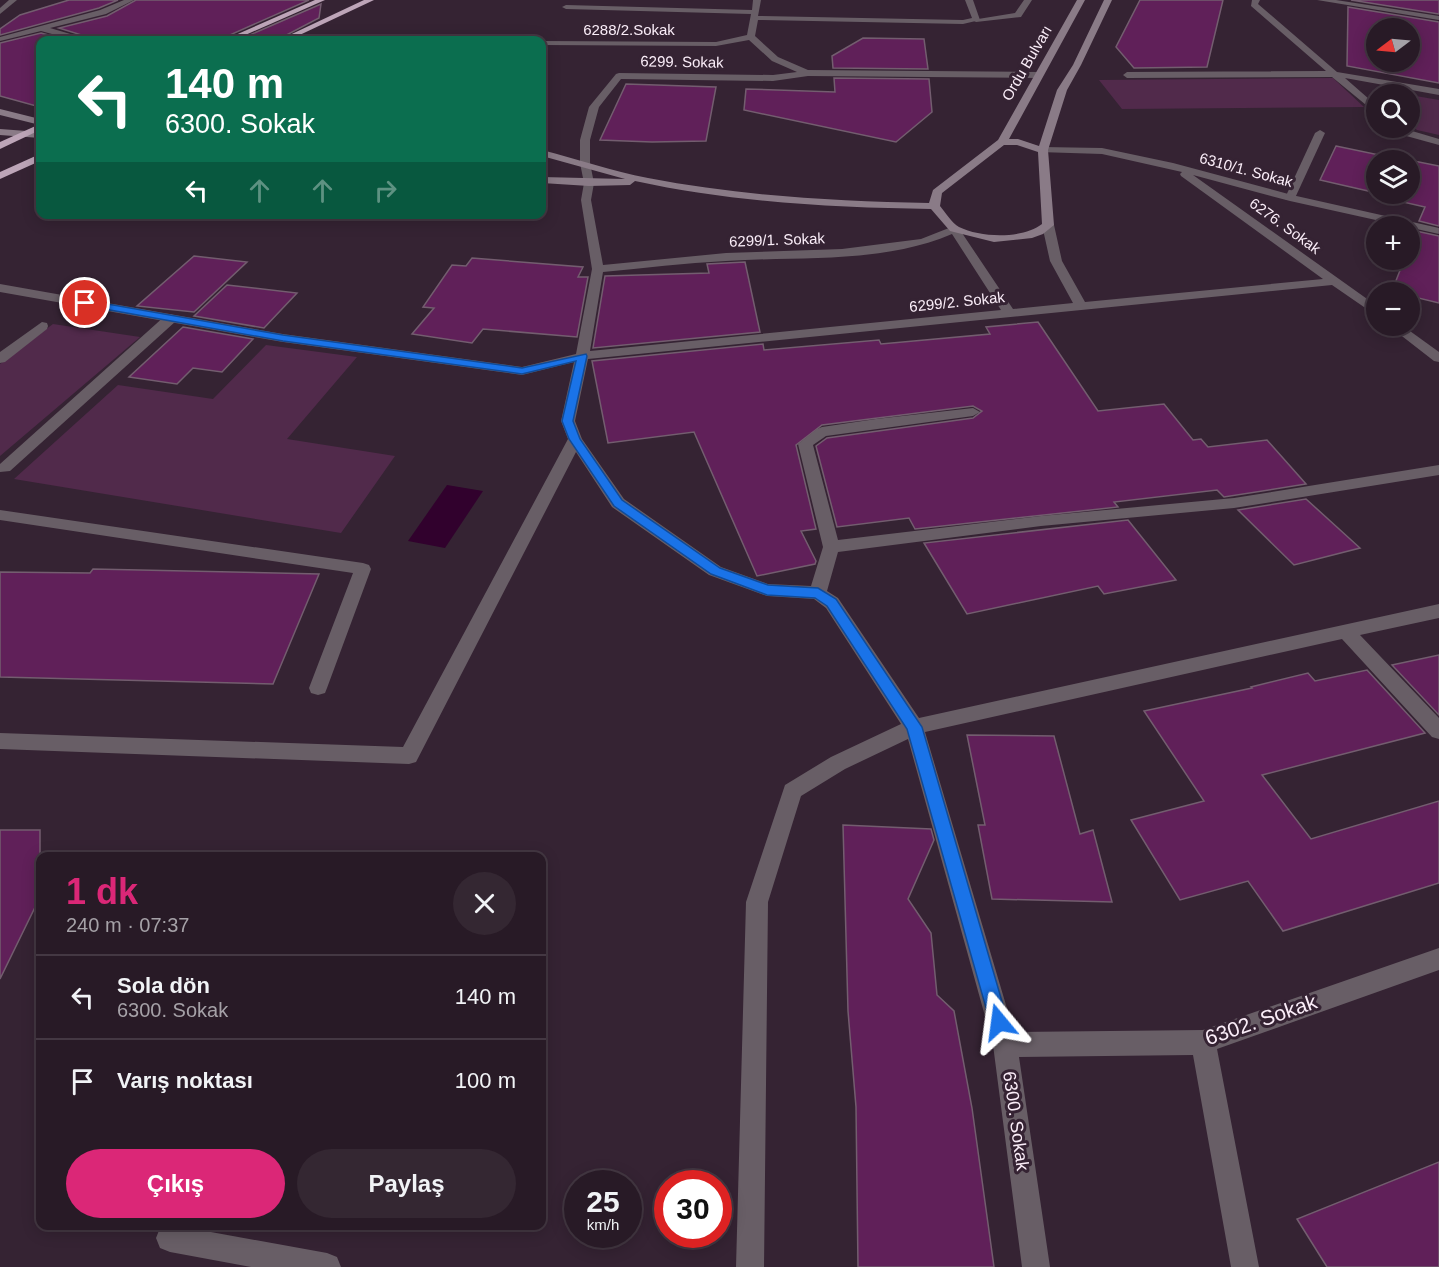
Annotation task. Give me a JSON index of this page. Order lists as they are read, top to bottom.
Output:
{
  "streets": {
    "main road": ["Ordu Bulvarı"],
    "street": [
      "6288/2.Sokak",
      "6299. Sokak",
      "6310/1. Sokak",
      "6276. Sokak",
      "6299/1. Sokak",
      "6299/2. Sokak",
      "6302. Sokak",
      "6300. Sokak"
    ]
  },
  "crossings": [
    ["6299. Sokak", "Ordu Bulvarı"],
    ["6299. Sokak", "6299/1. Sokak"],
    ["6299. Sokak", "6299/2. Sokak"],
    ["Ordu Bulvarı", "6310/1. Sokak"],
    ["Ordu Bulvarı", "6299/1. Sokak"],
    ["6310/1. Sokak", "6276. Sokak"],
    ["6310/1. Sokak", "6299/1. Sokak"],
    ["6276. Sokak", "6299/2. Sokak"],
    ["6302. Sokak", "6300. Sokak"]
  ],
  "north": "left",
  "page": {
    "map_buttons": ["+", "−"],
    "turn": ["140 m", "6300. Sokak"],
    "heading": ["1 dk", "240 m · 07:37"],
    "list": [
      {
        "name": "Sola dön",
        "note": "6300. Sokak",
        "value": "140 m"
      },
      {
        "name": "Varış noktası",
        "value": "100 m"
      }
    ],
    "buttons": ["Çıkış", "Paylaş"],
    "speed": "25 km/h",
    "limit": "30"
  }
}
